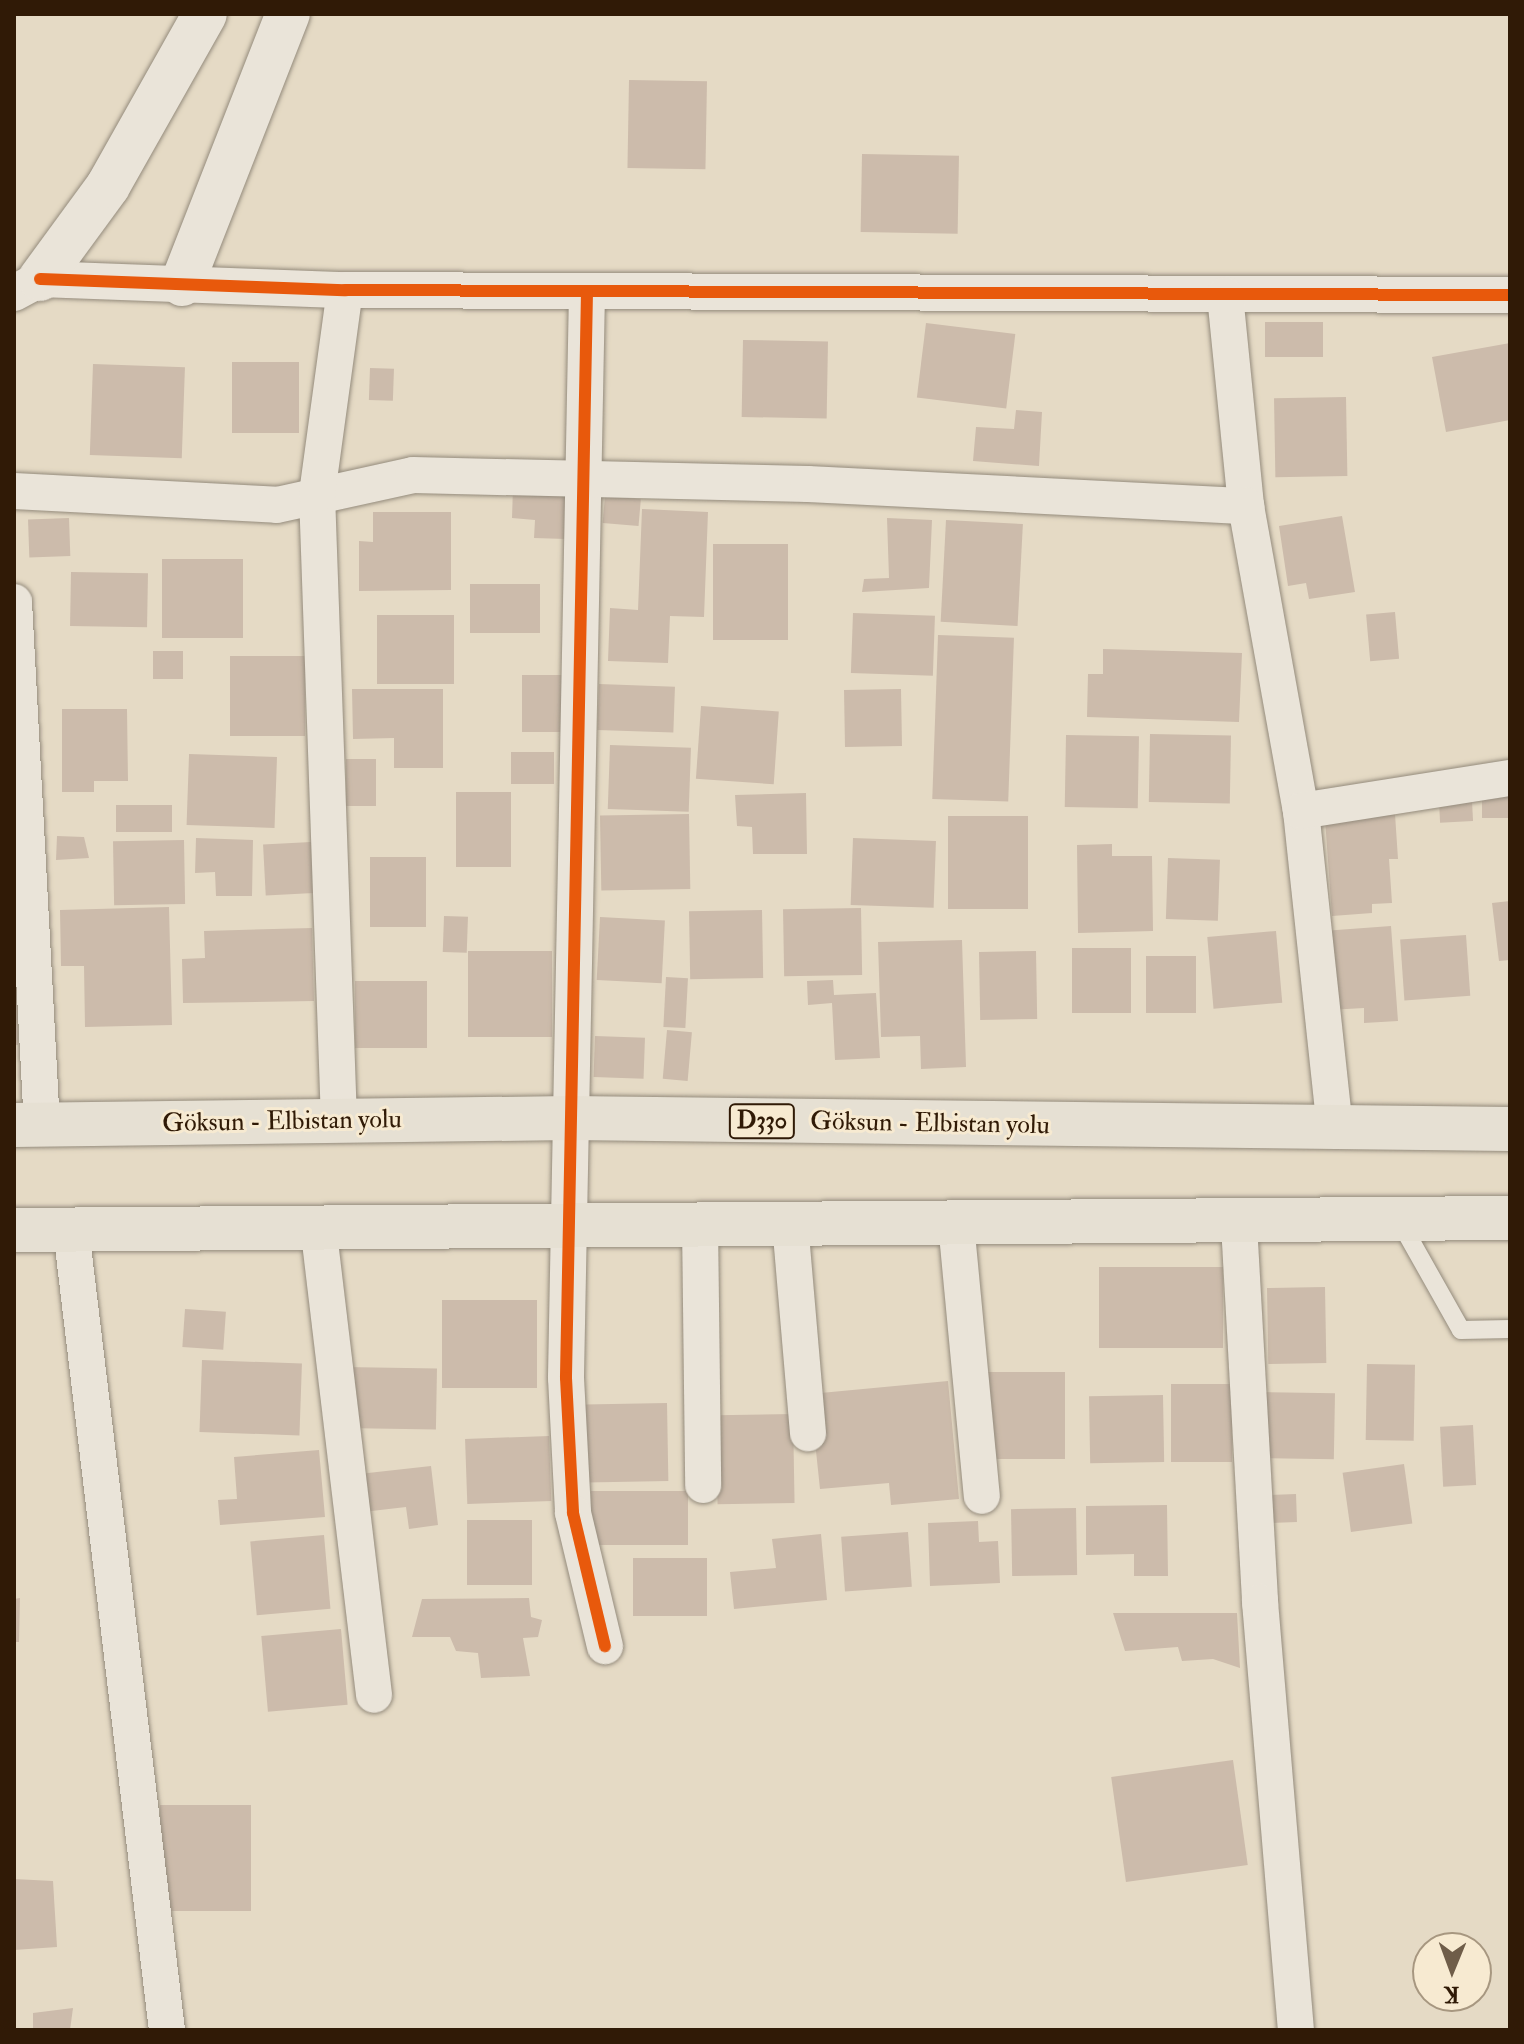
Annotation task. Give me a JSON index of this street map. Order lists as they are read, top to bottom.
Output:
{
  "streets": {
    "highway": ["D330", "Göksun - Elbistan yolu"]
  },
  "north": "bottom"
}
